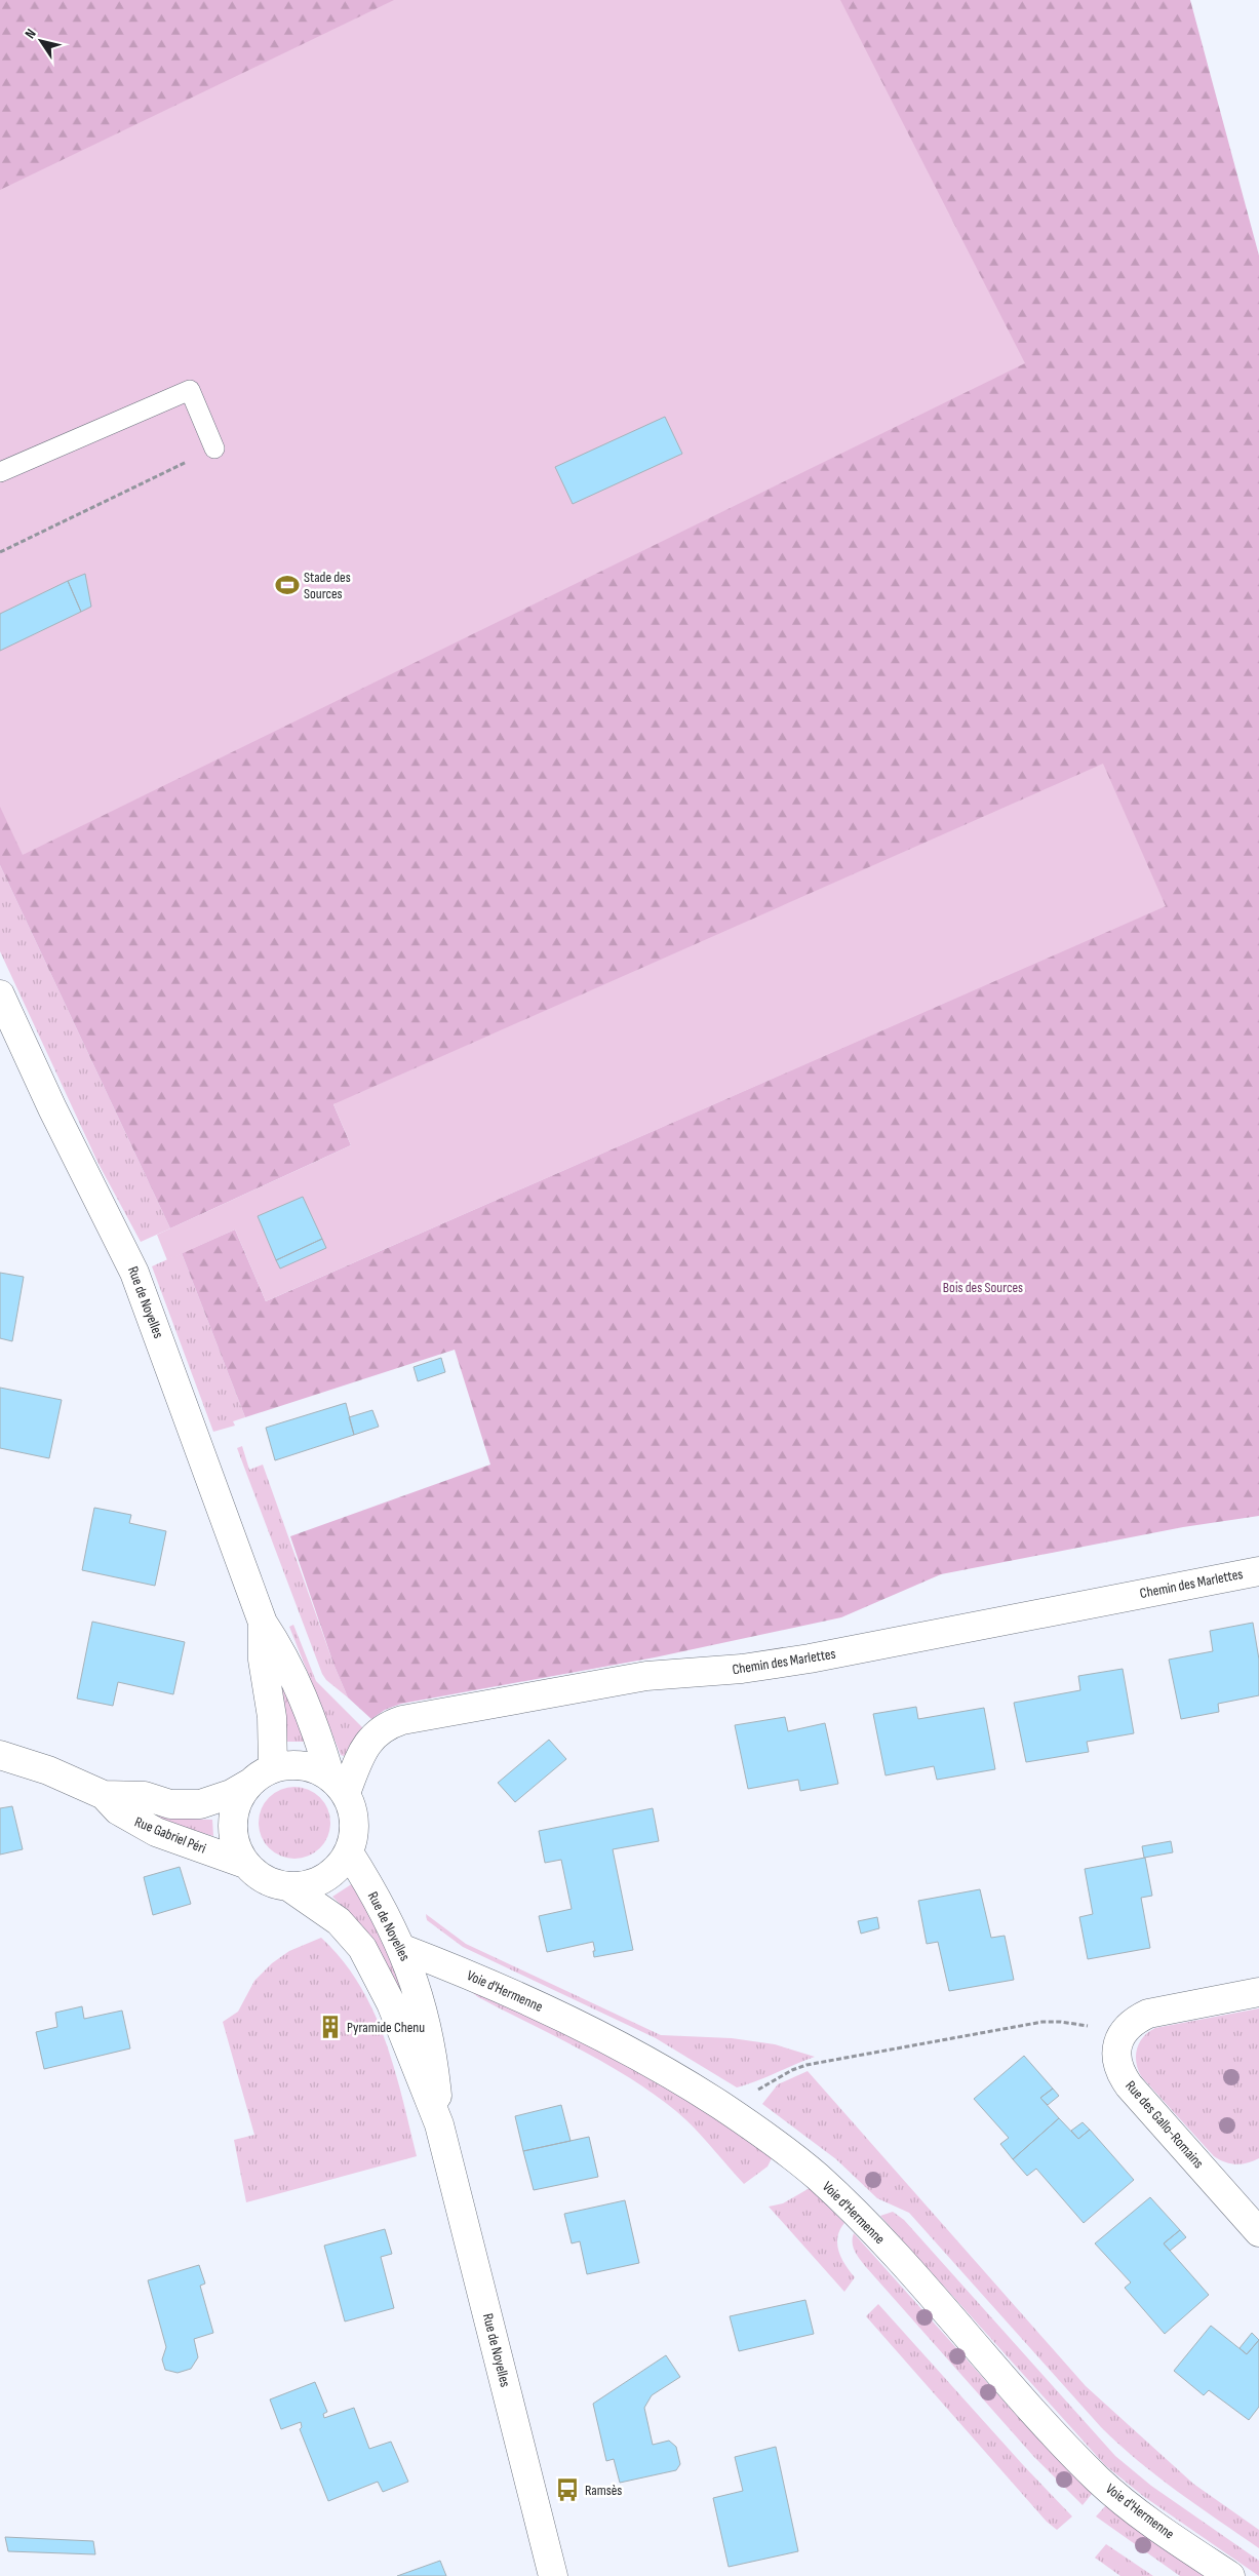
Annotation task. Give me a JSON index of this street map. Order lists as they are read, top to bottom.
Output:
{
  "streets": {
    "street": [
      "Rue de Noyelles",
      "Chemin des Marlettes",
      "Rue Gabriel Péri",
      "Voie d'Hermenne",
      "Rue des Gallo-Romains"
    ]
  },
  "crossings": [
    ["Rue de Noyelles", "Chemin des Marlettes"],
    ["Rue de Noyelles", "Rue Gabriel Péri"],
    ["Rue de Noyelles", "Voie d'Hermenne"],
    ["Chemin des Marlettes", "Rue Gabriel Péri"]
  ],
  "parks": ["Bois des Sources"],
  "places": {
    "sports": ["Stade des Sources"],
    "building": ["Pyramide Chenu"],
    "bus stop": ["Ramsès"]
  },
  "north": "top left"
}
